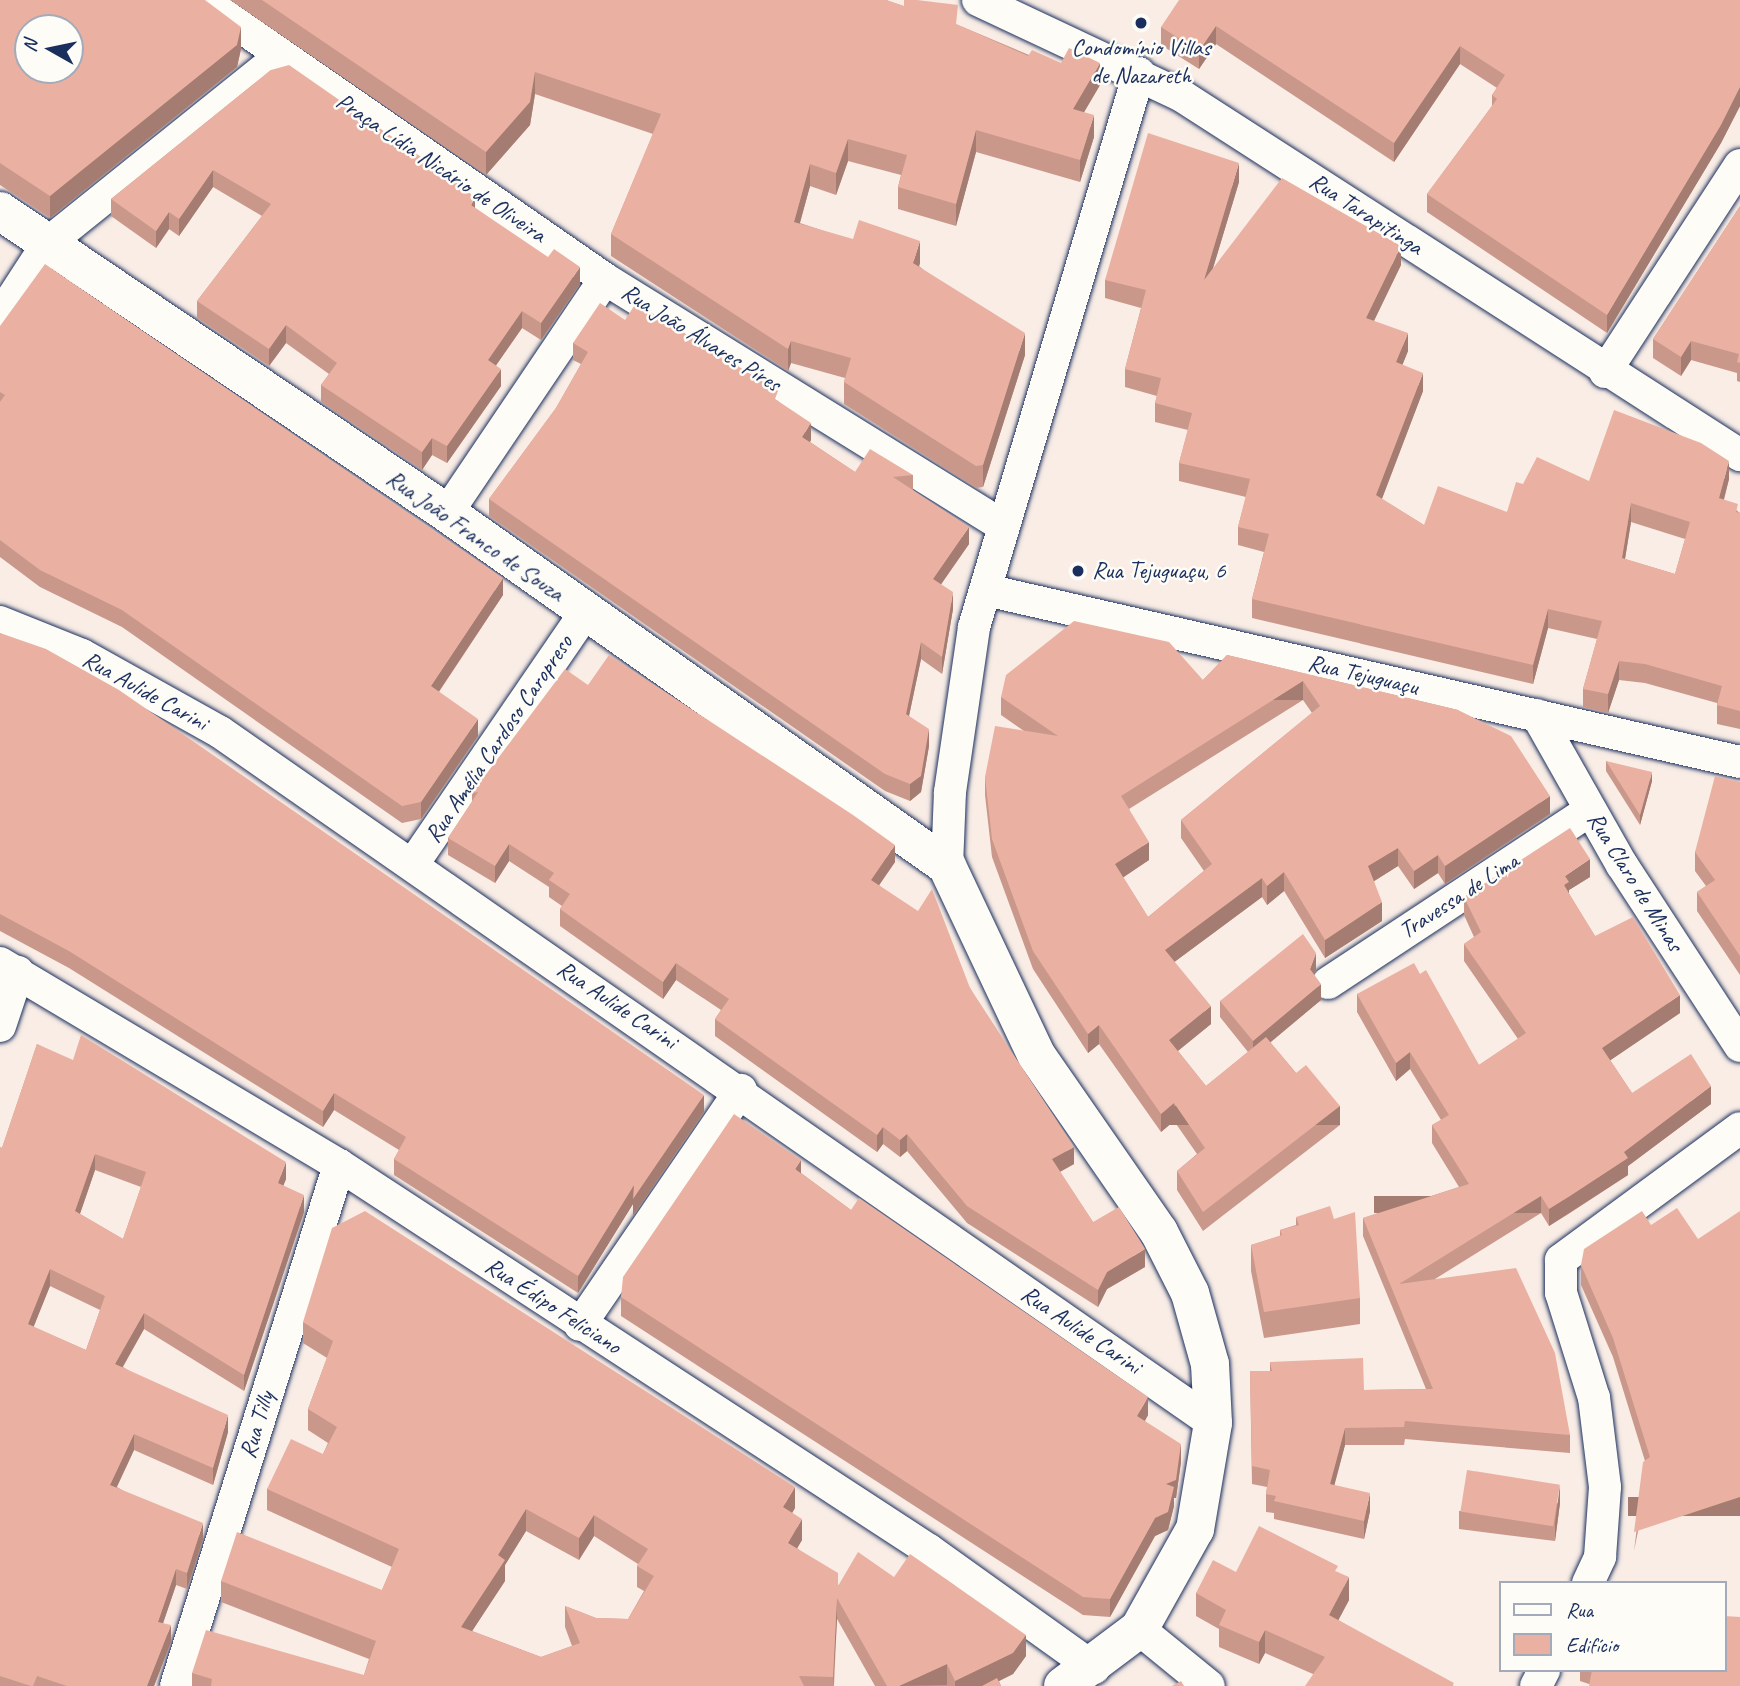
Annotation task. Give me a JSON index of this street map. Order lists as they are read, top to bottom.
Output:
{
  "streets": {
    "street": [
      "Praça Lídia Nicário de Oliveira",
      "Rua Tarapitinga",
      "Rua João Álvares Píres",
      "Rua João Franco de Souza",
      "Rua Tejuguaçu",
      "Rua Aulide Carini",
      "Rua Amélia Cardoso Caropreso",
      "Rua Claro de Minas",
      "Travessa de Lima",
      "Rua Édipo Feliciano",
      "Rua Tilly"
    ]
  },
  "crossings": [
    ["Praça Lídia Nicário de Oliveira", "Rua João Álvares Píres"],
    ["Rua João Álvares Píres", "Rua João Franco de Souza"],
    ["Rua João Franco de Souza", "Rua Amélia Cardoso Caropreso"],
    ["Rua Tejuguaçu", "Rua Claro de Minas"],
    ["Rua Aulide Carini", "Rua Amélia Cardoso Caropreso"],
    ["Rua Claro de Minas", "Travessa de Lima"],
    ["Rua Édipo Feliciano", "Rua Tilly"]
  ],
  "places": ["Condomínio Villas de Nazareth", "Rua Tejuguaçu, 6"],
  "legend": ["Rua", "Edifício"],
  "north": "left"
}
